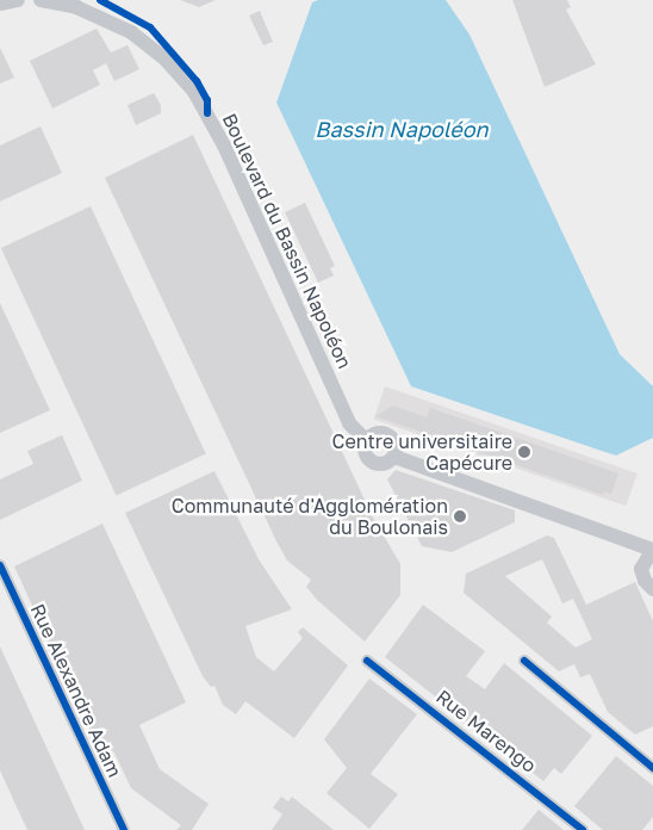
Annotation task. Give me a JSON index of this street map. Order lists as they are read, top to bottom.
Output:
{
  "streets": {
    "main road": ["Boulevard du Bassin Napoléon"],
    "street": ["Rue Alexandre Adam", "Rue Marengo"]
  },
  "water": ["Bassin Napoléon"],
  "places": ["Centre universitaire Capécure", "Communauté d'Agglomération du Boulonais"]
}
